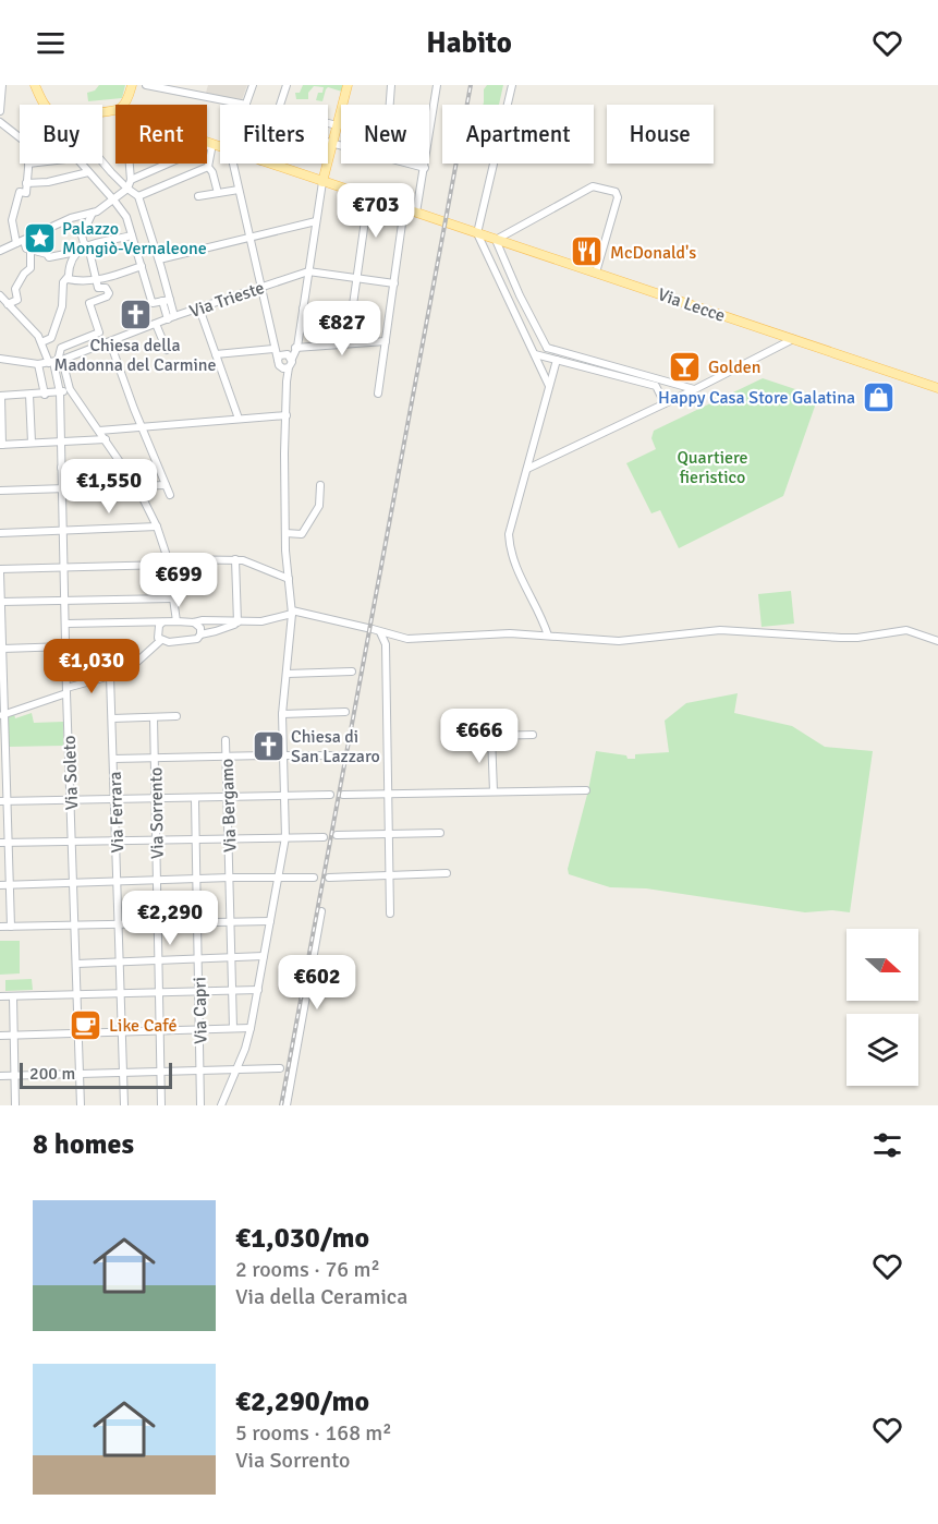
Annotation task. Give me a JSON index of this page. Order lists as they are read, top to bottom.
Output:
{
  "streets": {
    "main road": ["Via Lecce"],
    "street": [
      "Via Trieste",
      "Via Soleto",
      "Via Bergamo",
      "Via Ferrara",
      "Via Sorrento",
      "Via Capri"
    ]
  },
  "crossings": [
    ["Via Trieste", "Via Soleto"]
  ],
  "parks": ["Quartiere fieristico"],
  "places": {
    "place": ["Palazzo Mongiò-Vernaleone"],
    "restaurant": ["McDonald's"],
    "church": ["Chiesa della Madonna del Carmine", "Chiesa di San Lazzaro"],
    "bar": ["Golden"],
    "shop": ["Happy Casa Store Galatina"],
    "cafe": ["Like Café"]
  },
  "scale_bar": "200 m",
  "north": "right",
  "page": {
    "header": "Habito",
    "chip": [
      "Buy",
      "Rent",
      "Filters",
      "New",
      "Apartment",
      "House"
    ],
    "price": [
      "€703",
      "€827",
      "€1,550",
      "€699",
      "€1,030",
      "€666",
      "€2,290",
      "€602"
    ],
    "scale": "200 m",
    "heading": "8 homes",
    "list": [
      {
        "name": "€1,030/mo",
        "note": "2 rooms · 76 m² · Via della Ceramica"
      },
      {
        "name": "€2,290/mo",
        "note": "5 rooms · 168 m² · Via Sorrento"
      }
    ]
  }
}
